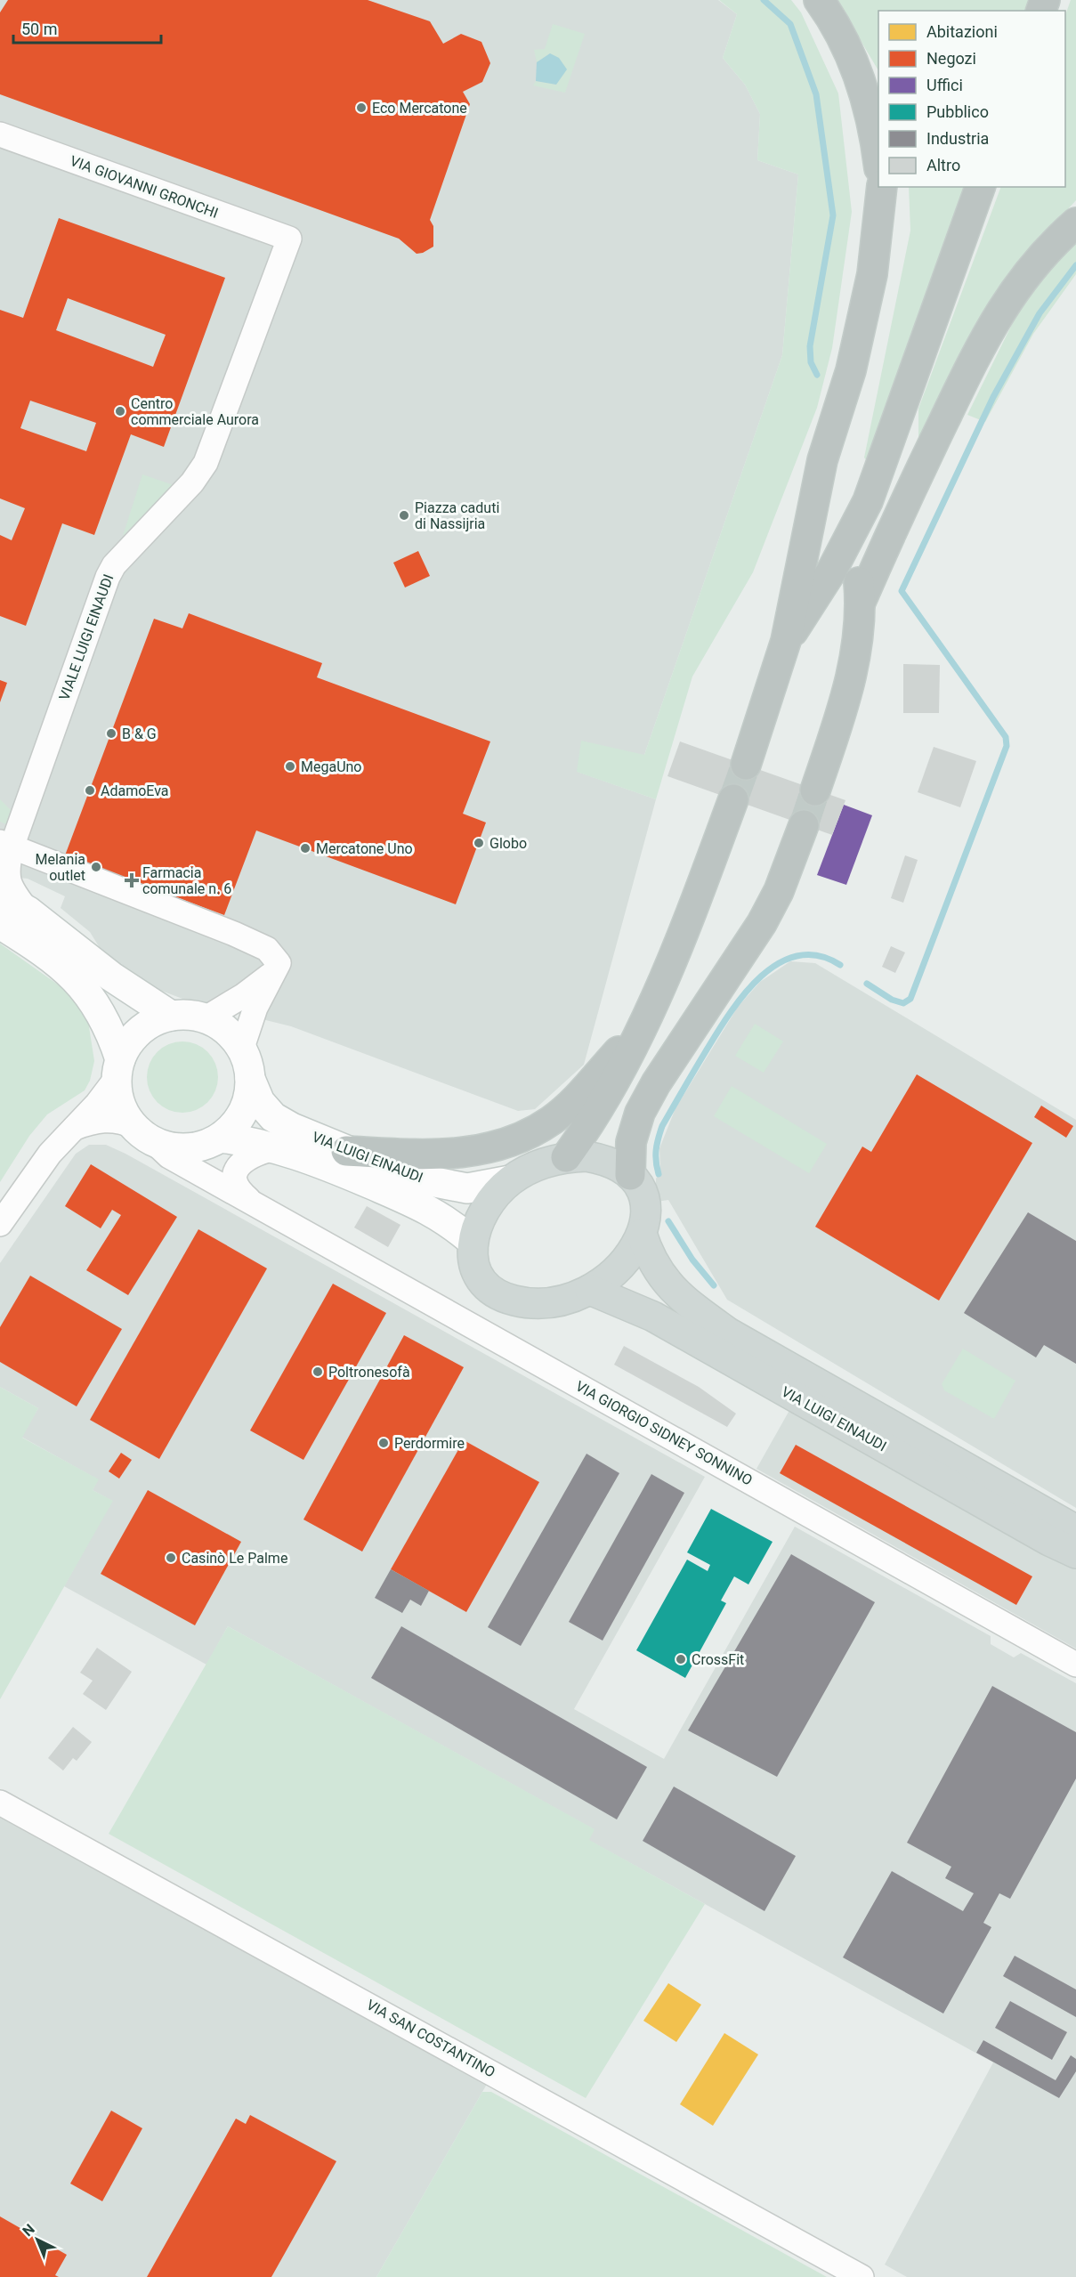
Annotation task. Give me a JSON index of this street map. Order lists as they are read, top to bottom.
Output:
{
  "streets": {
    "main road": ["VIA LUIGI EINAUDI"],
    "street": [
      "VIA GIOVANNI GRONCHI",
      "VIALE LUIGI EINAUDI",
      "VIA GIORGIO SIDNEY SONNINO",
      "VIA SAN COSTANTINO"
    ]
  },
  "crossings": [
    ["VIA GIOVANNI GRONCHI", "VIALE LUIGI EINAUDI"],
    ["VIA LUIGI EINAUDI", "VIA GIORGIO SIDNEY SONNINO"]
  ],
  "places": {
    "other": [
      "Eco Mercatone",
      "Centro commerciale Aurora",
      "Piazza caduti di Nassijria",
      "B & G",
      "MegaUno",
      "AdamoEva",
      "Globo",
      "Mercatone Uno",
      "Melania outlet",
      "Poltronesofà",
      "Perdormire",
      "Casinò Le Palme",
      "CrossFit"
    ],
    "health": ["Farmacia comunale n. 6"]
  },
  "legend": [
    "Abitazioni",
    "Negozi",
    "Uffici",
    "Pubblico",
    "Industria",
    "Altro"
  ],
  "scale_bar": "50 m",
  "north": "top left"
}
